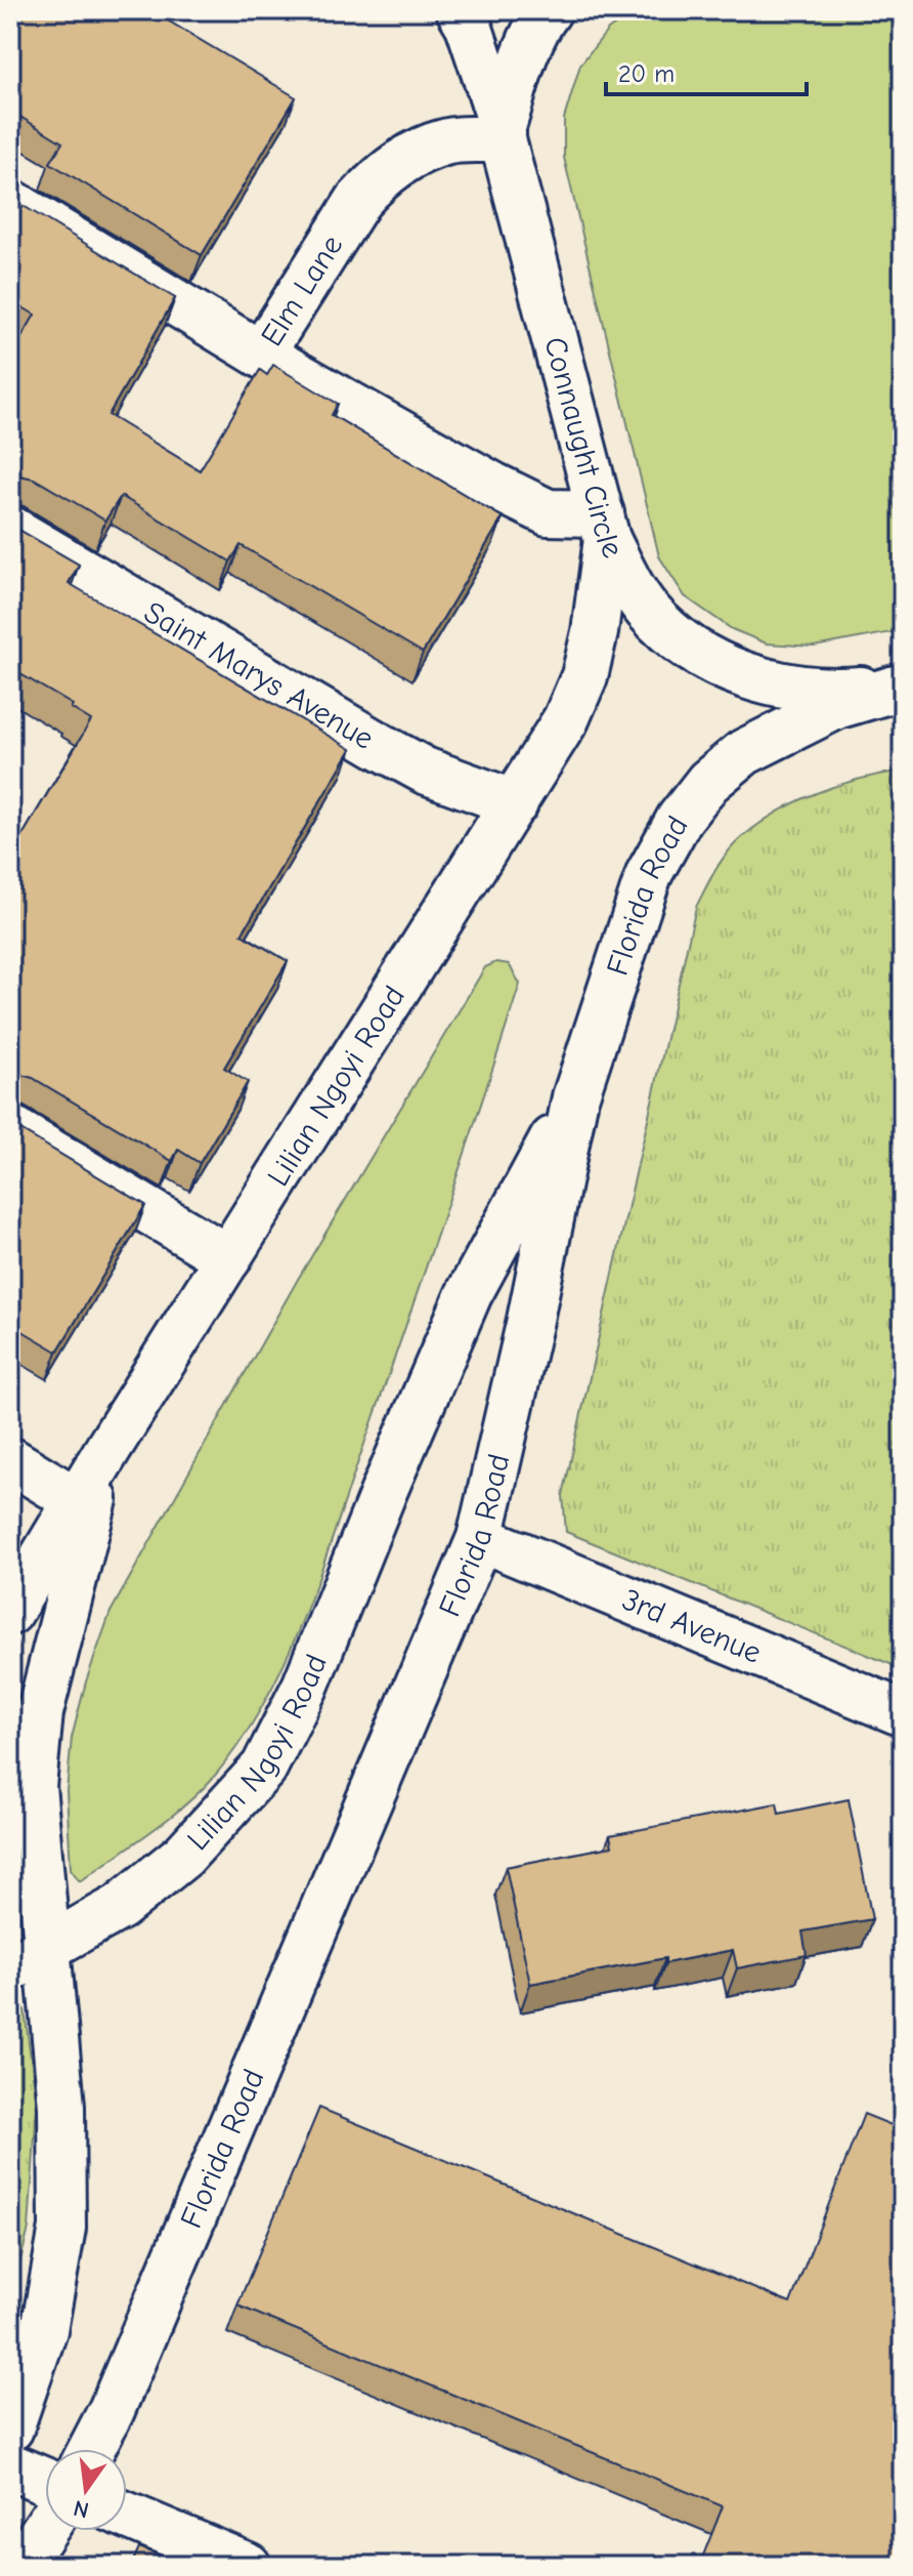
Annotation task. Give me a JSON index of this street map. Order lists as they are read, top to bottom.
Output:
{
  "streets": {
    "street": [
      "Elm Lane",
      "Connaught Circle",
      "Saint Marys Avenue",
      "Florida Road",
      "Lilian Ngoyi Road",
      "3rd Avenue"
    ]
  },
  "crossings": [
    ["Elm Lane", "Connaught Circle"],
    ["Connaught Circle", "Florida Road"],
    ["Connaught Circle", "Lilian Ngoyi Road"],
    ["Saint Marys Avenue", "Lilian Ngoyi Road"],
    ["Florida Road", "Lilian Ngoyi Road"],
    ["Florida Road", "3rd Avenue"]
  ],
  "scale_bar": "20 m",
  "north": "bottom"
}
